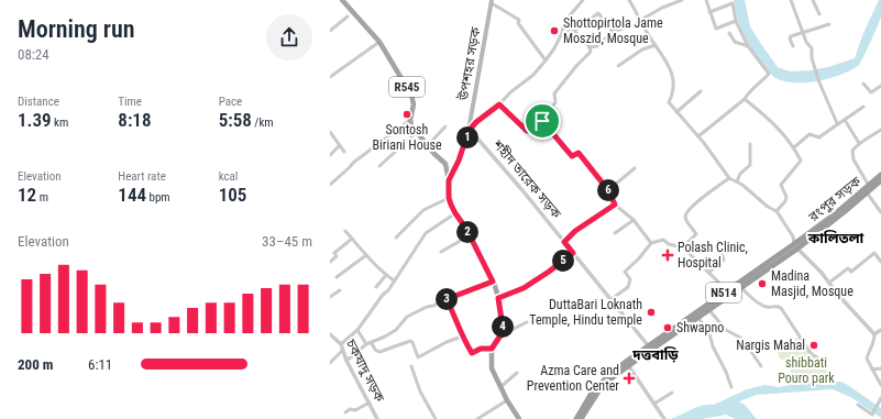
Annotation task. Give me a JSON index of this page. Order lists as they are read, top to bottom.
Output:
{
  "streets": {
    "highway": ["রংপুর সড়ক", "N514"],
    "main road": ["উপশহর সড়ক", "R545"],
    "street": ["শহীদ তারেক সড়ক", "চকযাদু সড়ক"]
  },
  "crossings": [
    ["উপশহর সড়ক", "শহীদ তারেক সড়ক"],
    ["শহীদ তারেক সড়ক", "রংপুর সড়ক"],
    ["শহীদ তারেক সড়ক", "N514"],
    ["রংপুর সড়ক", "N514"]
  ],
  "districts": ["কালিতলা", "দত্তবাড়ি"],
  "parks": ["shibbati Pouro park"],
  "places": {
    "other": [
      "Shottopirtola Jame Moszid, Mosque",
      "Sontosh Biriani House",
      "Madina Masjid, Mosque",
      "DuttaBari Loknath Temple, Hindu temple",
      "Shwapno",
      "Nargis Mahal"
    ],
    "health": ["Polash Clinic, Hospital", "Azma Care and Prevention Center"]
  },
  "page": {
    "heading": ["Morning run", "08:24"],
    "stats": [
      ["Distance", "1.39 km"],
      ["Time", "8:18"],
      ["Pace", "5:58 /km"],
      ["Elevation", "12 m"],
      ["Heart rate", "144 bpm"],
      ["kcal", "105"]
    ],
    "pins": [
      "1",
      "6",
      "2",
      "5",
      "3",
      "4"
    ],
    "chart": ["Elevation", "33–45 m"],
    "list": [
      {
        "name": "200 m",
        "note": "6:11"
      }
    ]
  }
}
